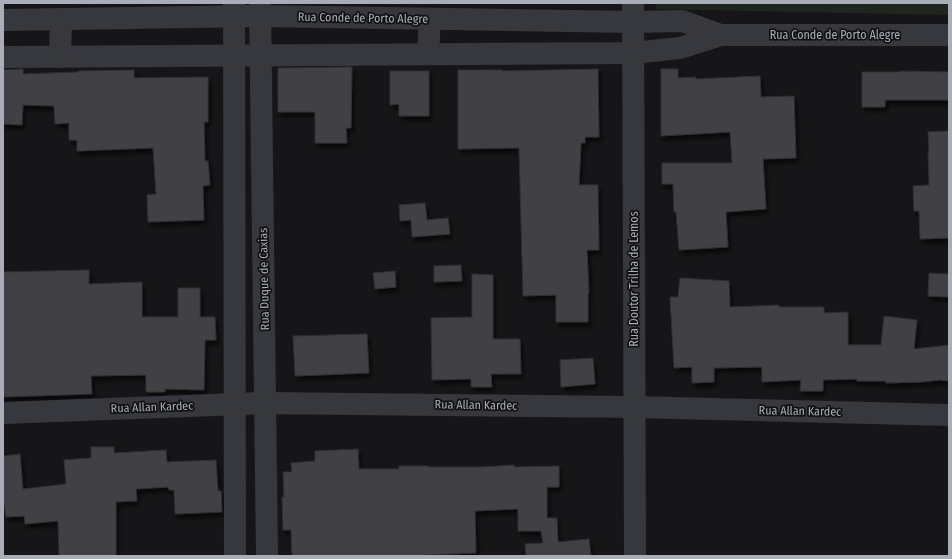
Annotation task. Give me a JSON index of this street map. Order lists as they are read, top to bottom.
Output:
{
  "streets": {
    "street": [
      "Rua Conde de Porto Alegre",
      "Rua Duque de Caxias",
      "Rua Doutor Trilha de Lemos",
      "Rua Allan Kardec"
    ]
  },
  "crossings": [
    ["Rua Conde de Porto Alegre", "Rua Duque de Caxias"],
    ["Rua Conde de Porto Alegre", "Rua Doutor Trilha de Lemos"],
    ["Rua Duque de Caxias", "Rua Allan Kardec"],
    ["Rua Doutor Trilha de Lemos", "Rua Allan Kardec"]
  ]
}
